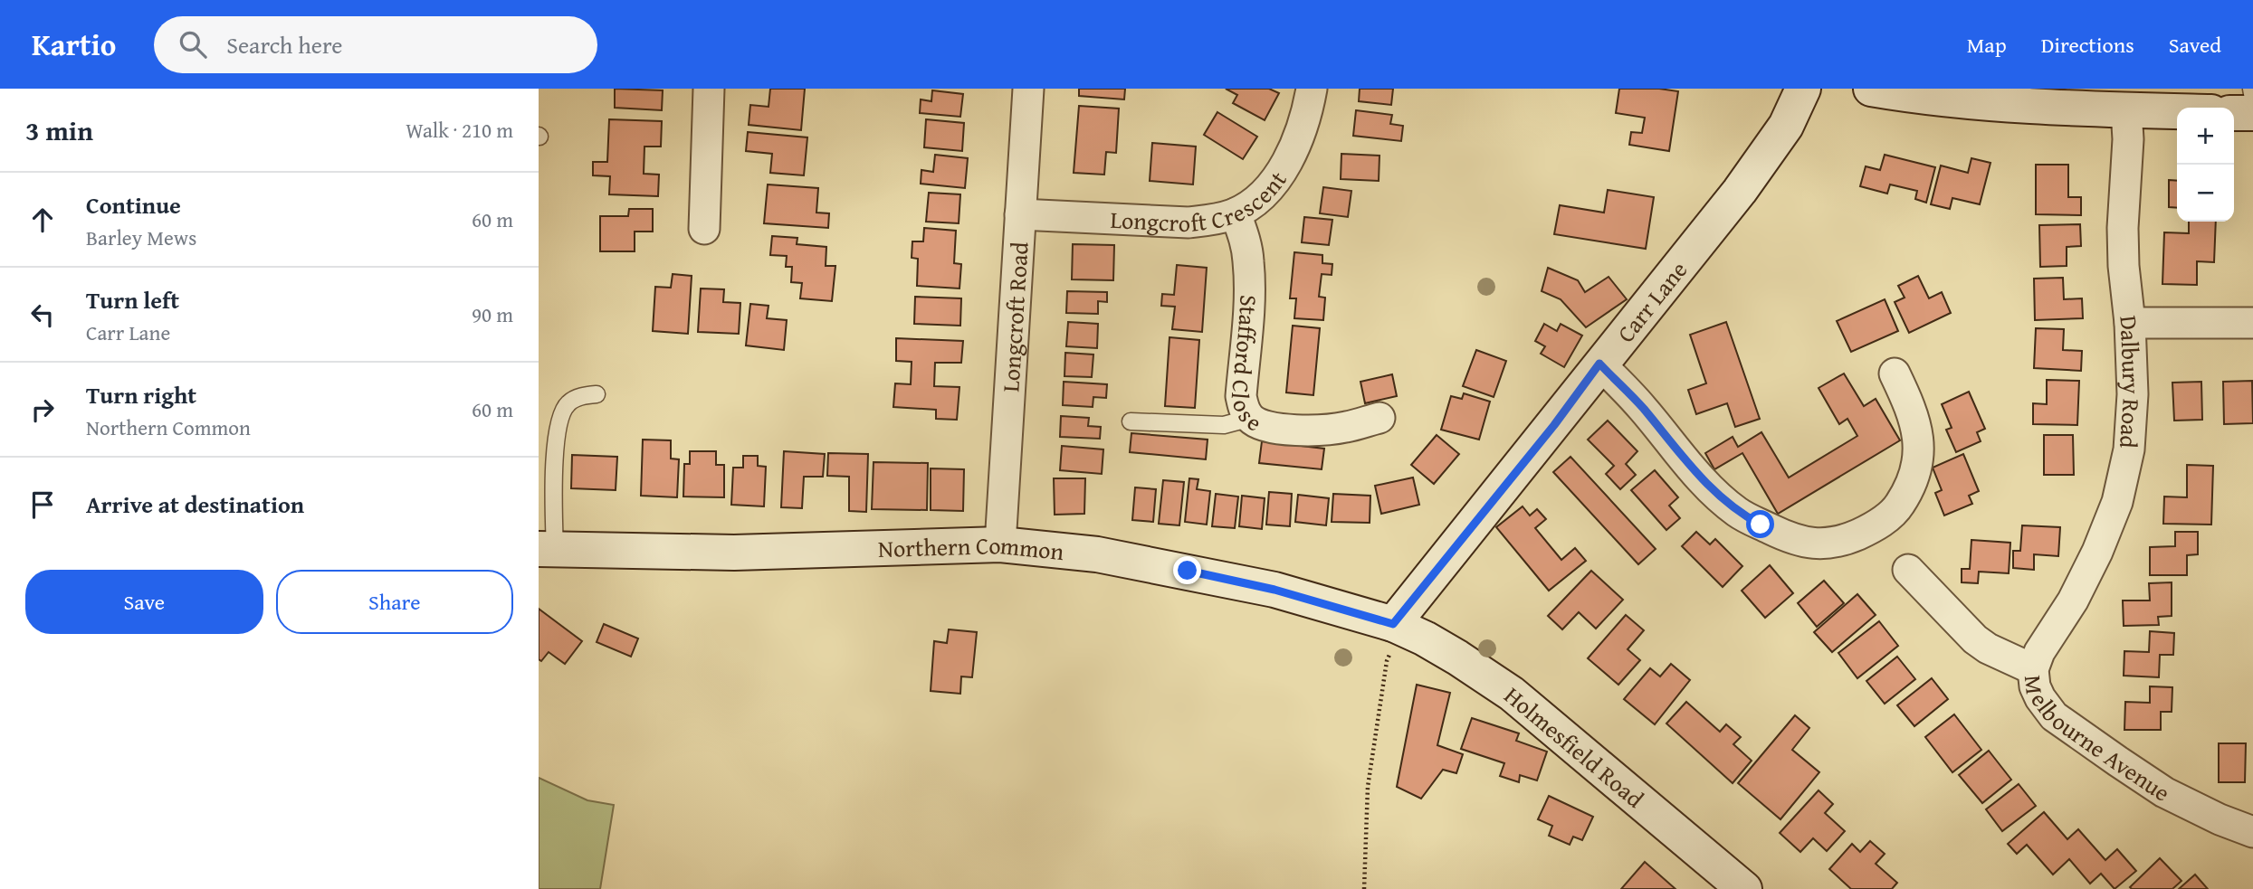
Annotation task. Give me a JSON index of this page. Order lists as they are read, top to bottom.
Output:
{
  "streets": {
    "main road": ["Carr Lane", "Northern Common", "Holmesfield Road"],
    "street": [
      "Longcroft Crescent",
      "Longcroft Road",
      "Stafford Close",
      "Dalbury Road",
      "Melbourne Avenue"
    ]
  },
  "crossings": [
    ["Longcroft Crescent", "Longcroft Road"],
    ["Longcroft Crescent", "Stafford Close"],
    ["Carr Lane", "Northern Common"],
    ["Carr Lane", "Holmesfield Road"],
    ["Longcroft Road", "Northern Common"],
    ["Dalbury Road", "Melbourne Avenue"],
    ["Northern Common", "Holmesfield Road"]
  ],
  "page": {
    "header": "Kartio",
    "search": "Search here",
    "nav": ["Map", "Directions", "Saved"],
    "heading": ["3 min", "Walk · 210 m"],
    "map_buttons": ["+", "−"],
    "list": [
      ["Continue", "Barley Mews", "60 m"],
      ["Turn left", "Carr Lane", "90 m"],
      ["Turn right", "Northern Common", "60 m"],
      "Arrive at destination"
    ],
    "buttons": ["Save", "Share"]
  }
}
